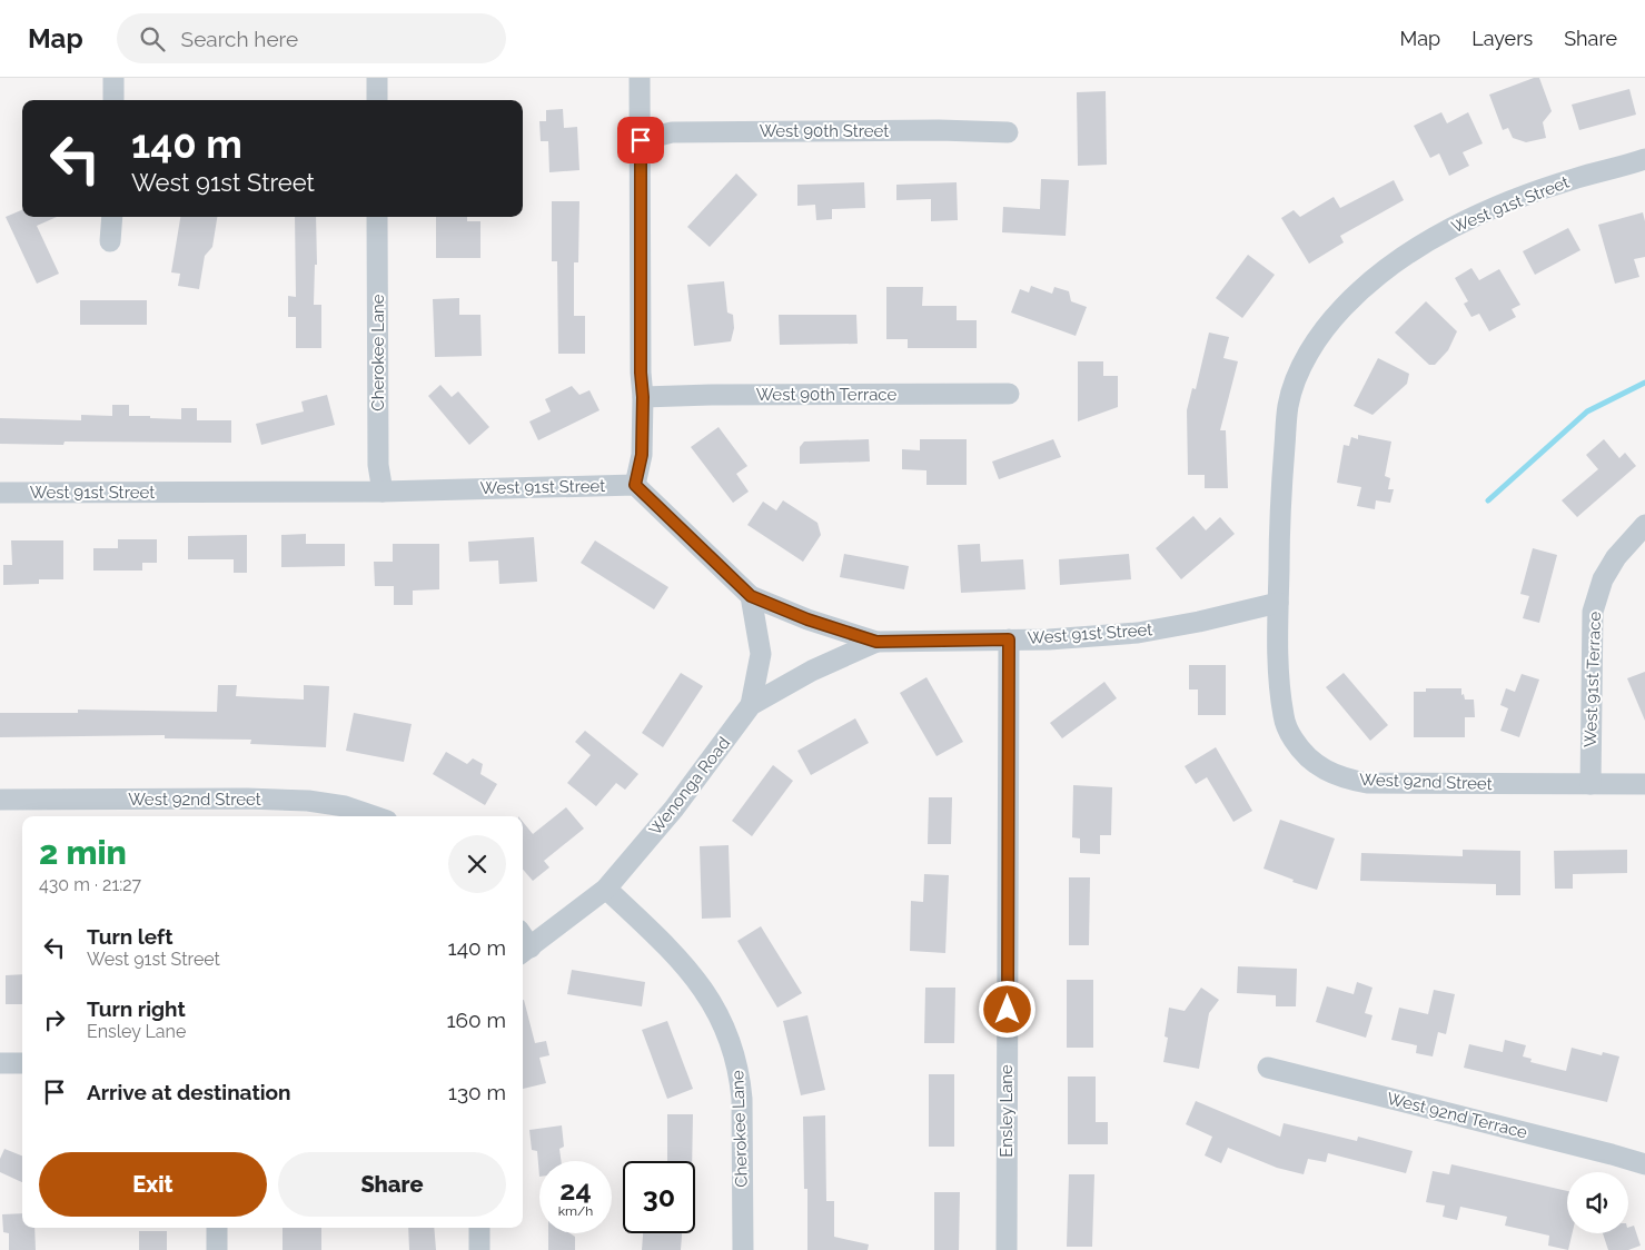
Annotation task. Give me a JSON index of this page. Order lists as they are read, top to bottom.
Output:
{
  "streets": {
    "street": [
      "West 90th Street",
      "West 91st Street",
      "Cherokee Lane",
      "West 90th Terrace",
      "West 91st Terrace",
      "West 92nd Street",
      "Wenonga Road",
      "Ensley Lane",
      "West 92nd Terrace"
    ]
  },
  "crossings": [
    ["West 91st Street", "Cherokee Lane"],
    ["West 91st Street", "West 92nd Street"],
    ["West 91st Street", "Wenonga Road"],
    ["West 91st Street", "Ensley Lane"],
    ["Cherokee Lane", "Wenonga Road"],
    ["West 91st Terrace", "West 92nd Street"]
  ],
  "page": {
    "header": "Map",
    "search": "Search here",
    "nav": ["Map", "Layers", "Share"],
    "turn": ["140 m", "West 91st Street"],
    "heading": ["2 min", "430 m · 21:27"],
    "list": [
      {
        "name": "Turn left",
        "note": "West 91st Street",
        "value": "140 m"
      },
      {
        "name": "Turn right",
        "note": "Ensley Lane",
        "value": "160 m"
      },
      {
        "name": "Arrive at destination",
        "value": "130 m"
      }
    ],
    "buttons": ["Exit", "Share"],
    "speed": "24 km/h",
    "limit": "30"
  }
}
